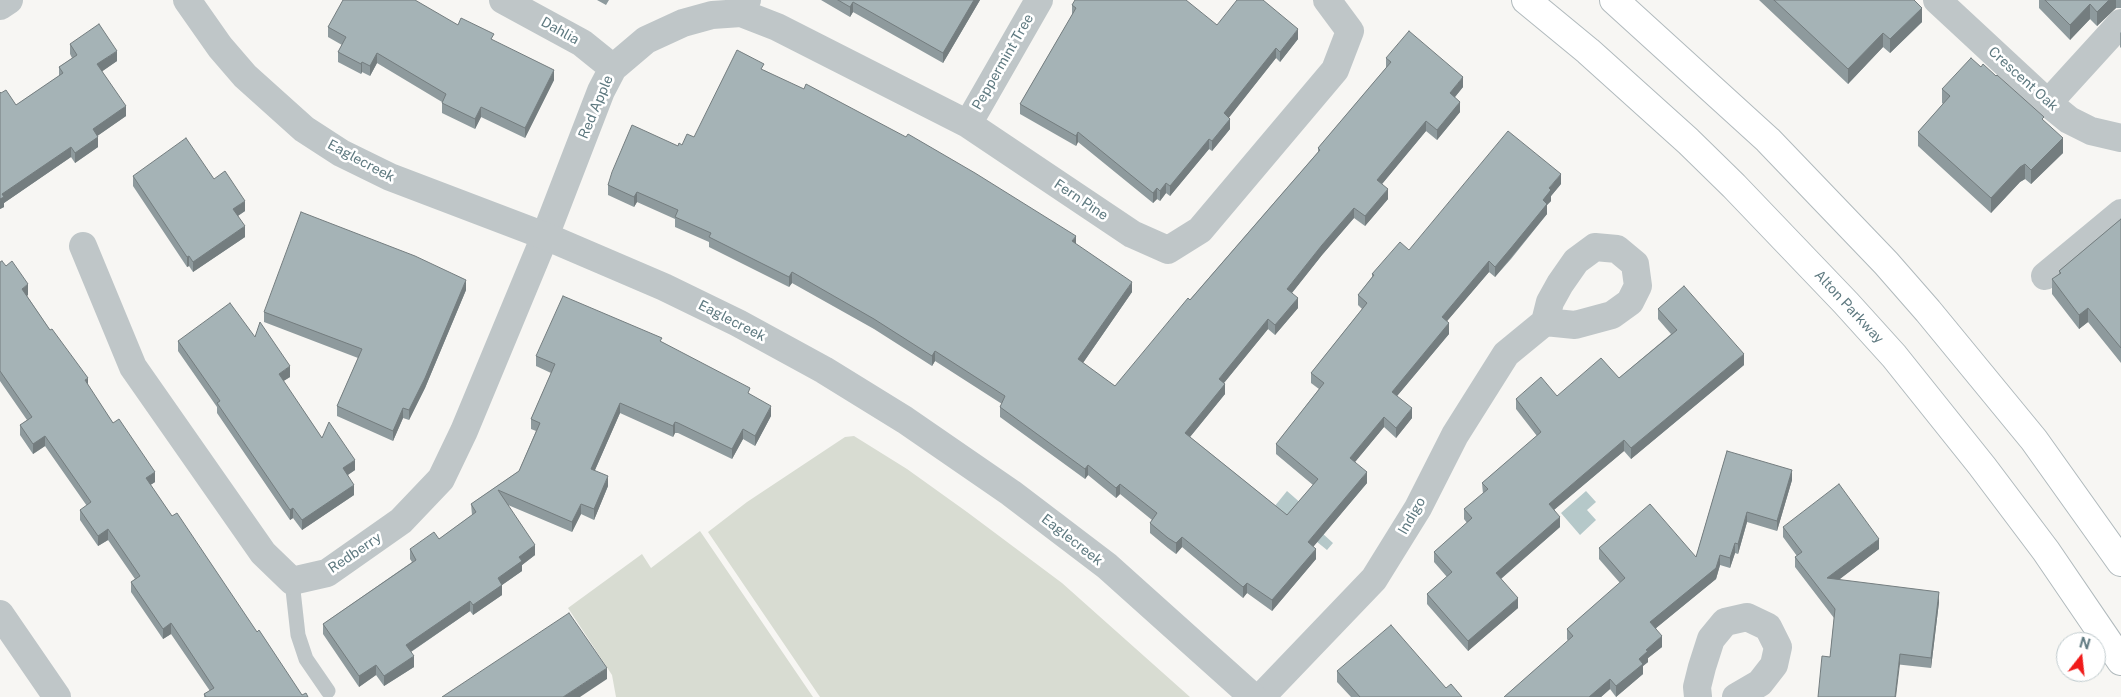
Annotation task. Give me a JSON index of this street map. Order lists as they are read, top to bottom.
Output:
{
  "streets": {
    "main road": ["Alton Parkway"],
    "street": [
      "Dahlia",
      "Peppermint Tree",
      "Crescent Oak",
      "Red Apple",
      "Eaglecreek",
      "Fern Pine",
      "Indigo",
      "Redberry"
    ]
  },
  "crossings": [
    ["Dahlia", "Red Apple"],
    ["Peppermint Tree", "Fern Pine"],
    ["Red Apple", "Eaglecreek"],
    ["Red Apple", "Fern Pine"],
    ["Red Apple", "Redberry"],
    ["Eaglecreek", "Redberry"]
  ],
  "north": "top"
}
